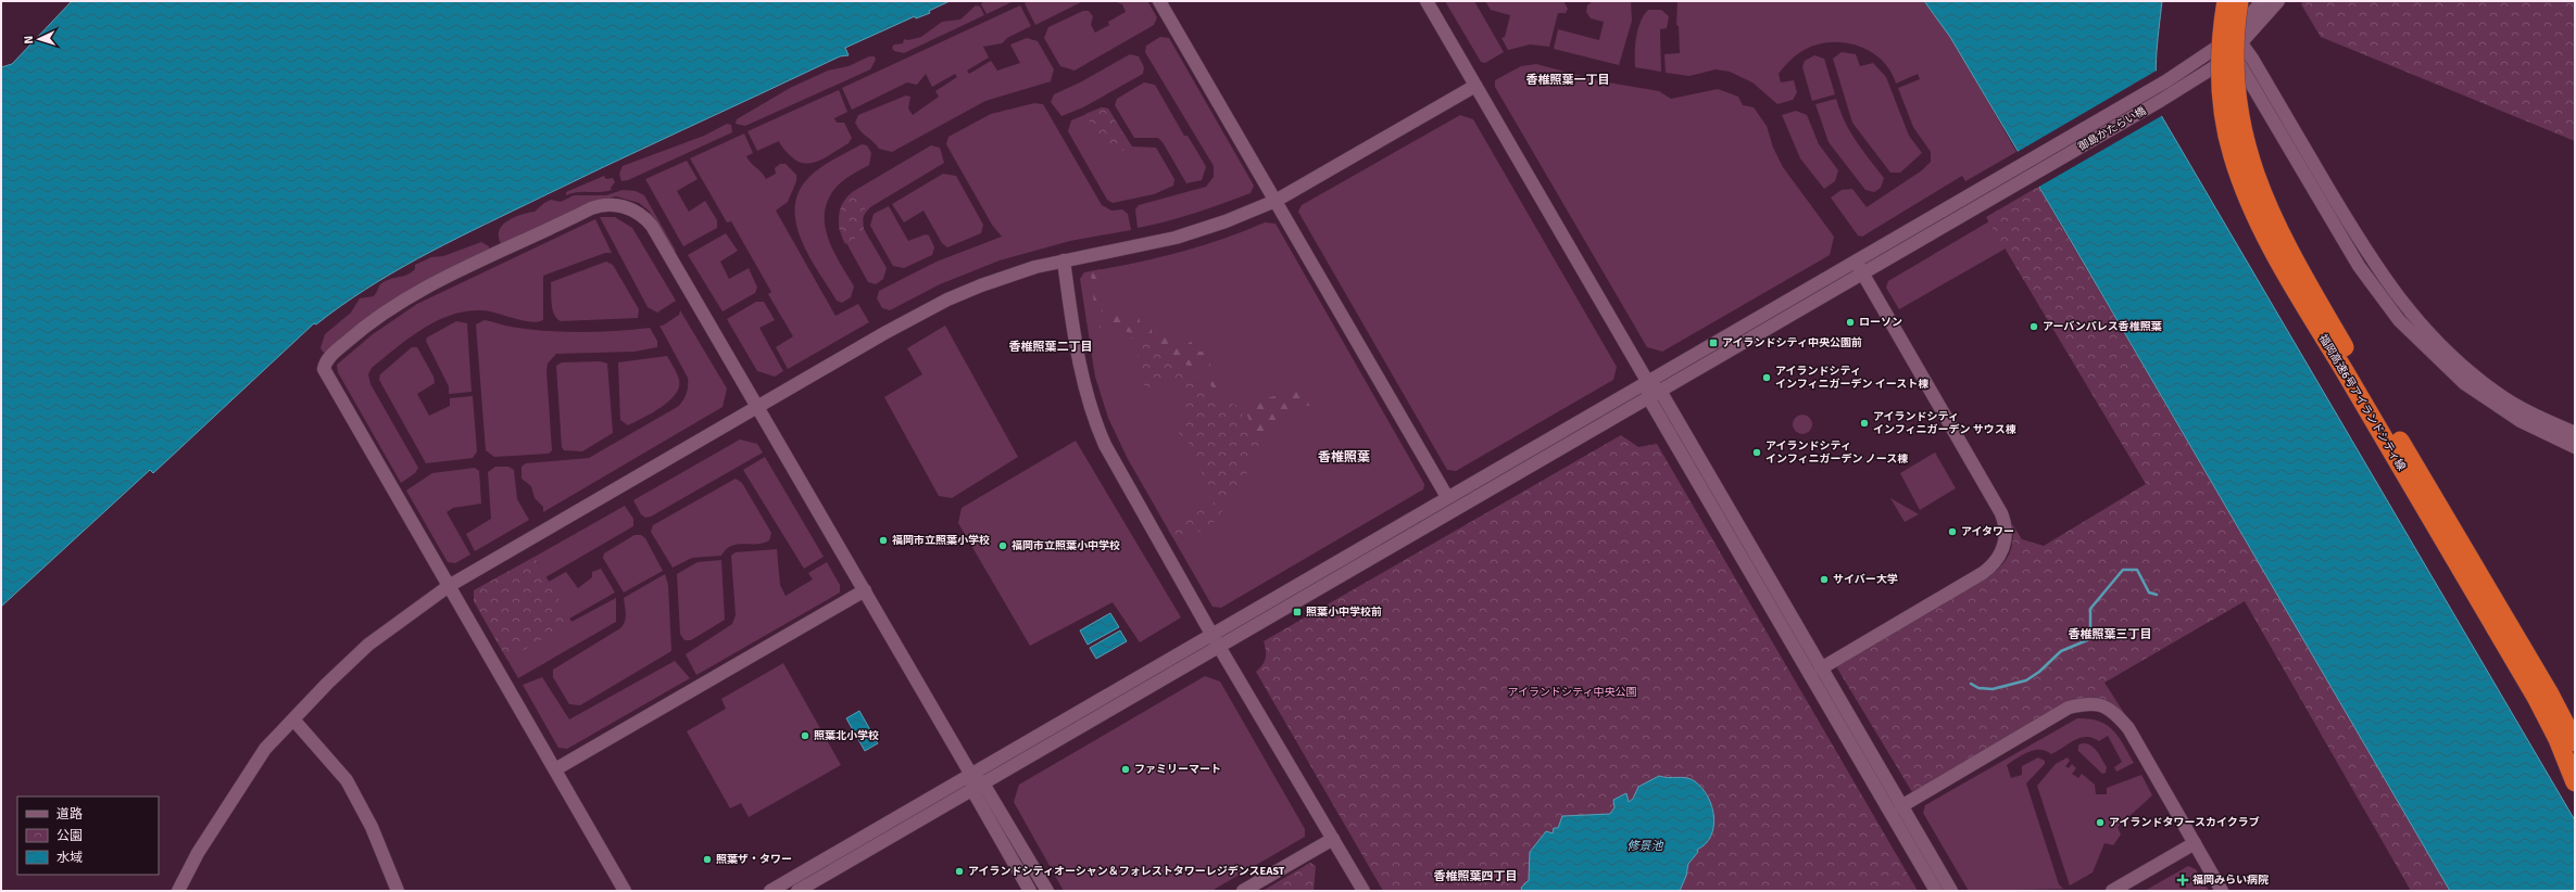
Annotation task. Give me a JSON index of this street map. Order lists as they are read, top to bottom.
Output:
{
  "streets": {
    "highway": ["福岡高速6号アイランドシティ線"],
    "street": ["御島かたらい橋"]
  },
  "districts": [
    "香椎照葉一丁目",
    "香椎照葉二丁目",
    "香椎照葉",
    "香椎照葉三丁目",
    "香椎照葉四丁目"
  ],
  "water": ["修景池"],
  "parks": ["アイランドシティ中央公園"],
  "places": {
    "other": [
      "ローソン",
      "アーバンパレス香椎照葉",
      "アイランドシティ インフィニガーデン イースト棟",
      "アイランドシティ インフィニガーデン サウス棟",
      "アイランドシティ インフィニガーデン ノース棟",
      "アイタワー",
      "福岡市立照葉小学校",
      "福岡市立照葉小中学校",
      "サイバー大学",
      "照葉北小学校",
      "ファミリーマート",
      "アイランドタワースカイクラブ",
      "照葉ザ・タワー",
      "アイランドシティオーシャン＆フォレストタワーレジデンスEAST"
    ],
    "transit": ["アイランドシティ中央公園前", "照葉小中学校前"],
    "health": ["福岡みらい病院"]
  },
  "legend": ["道路", "公園", "水域"],
  "north": "left"
}
